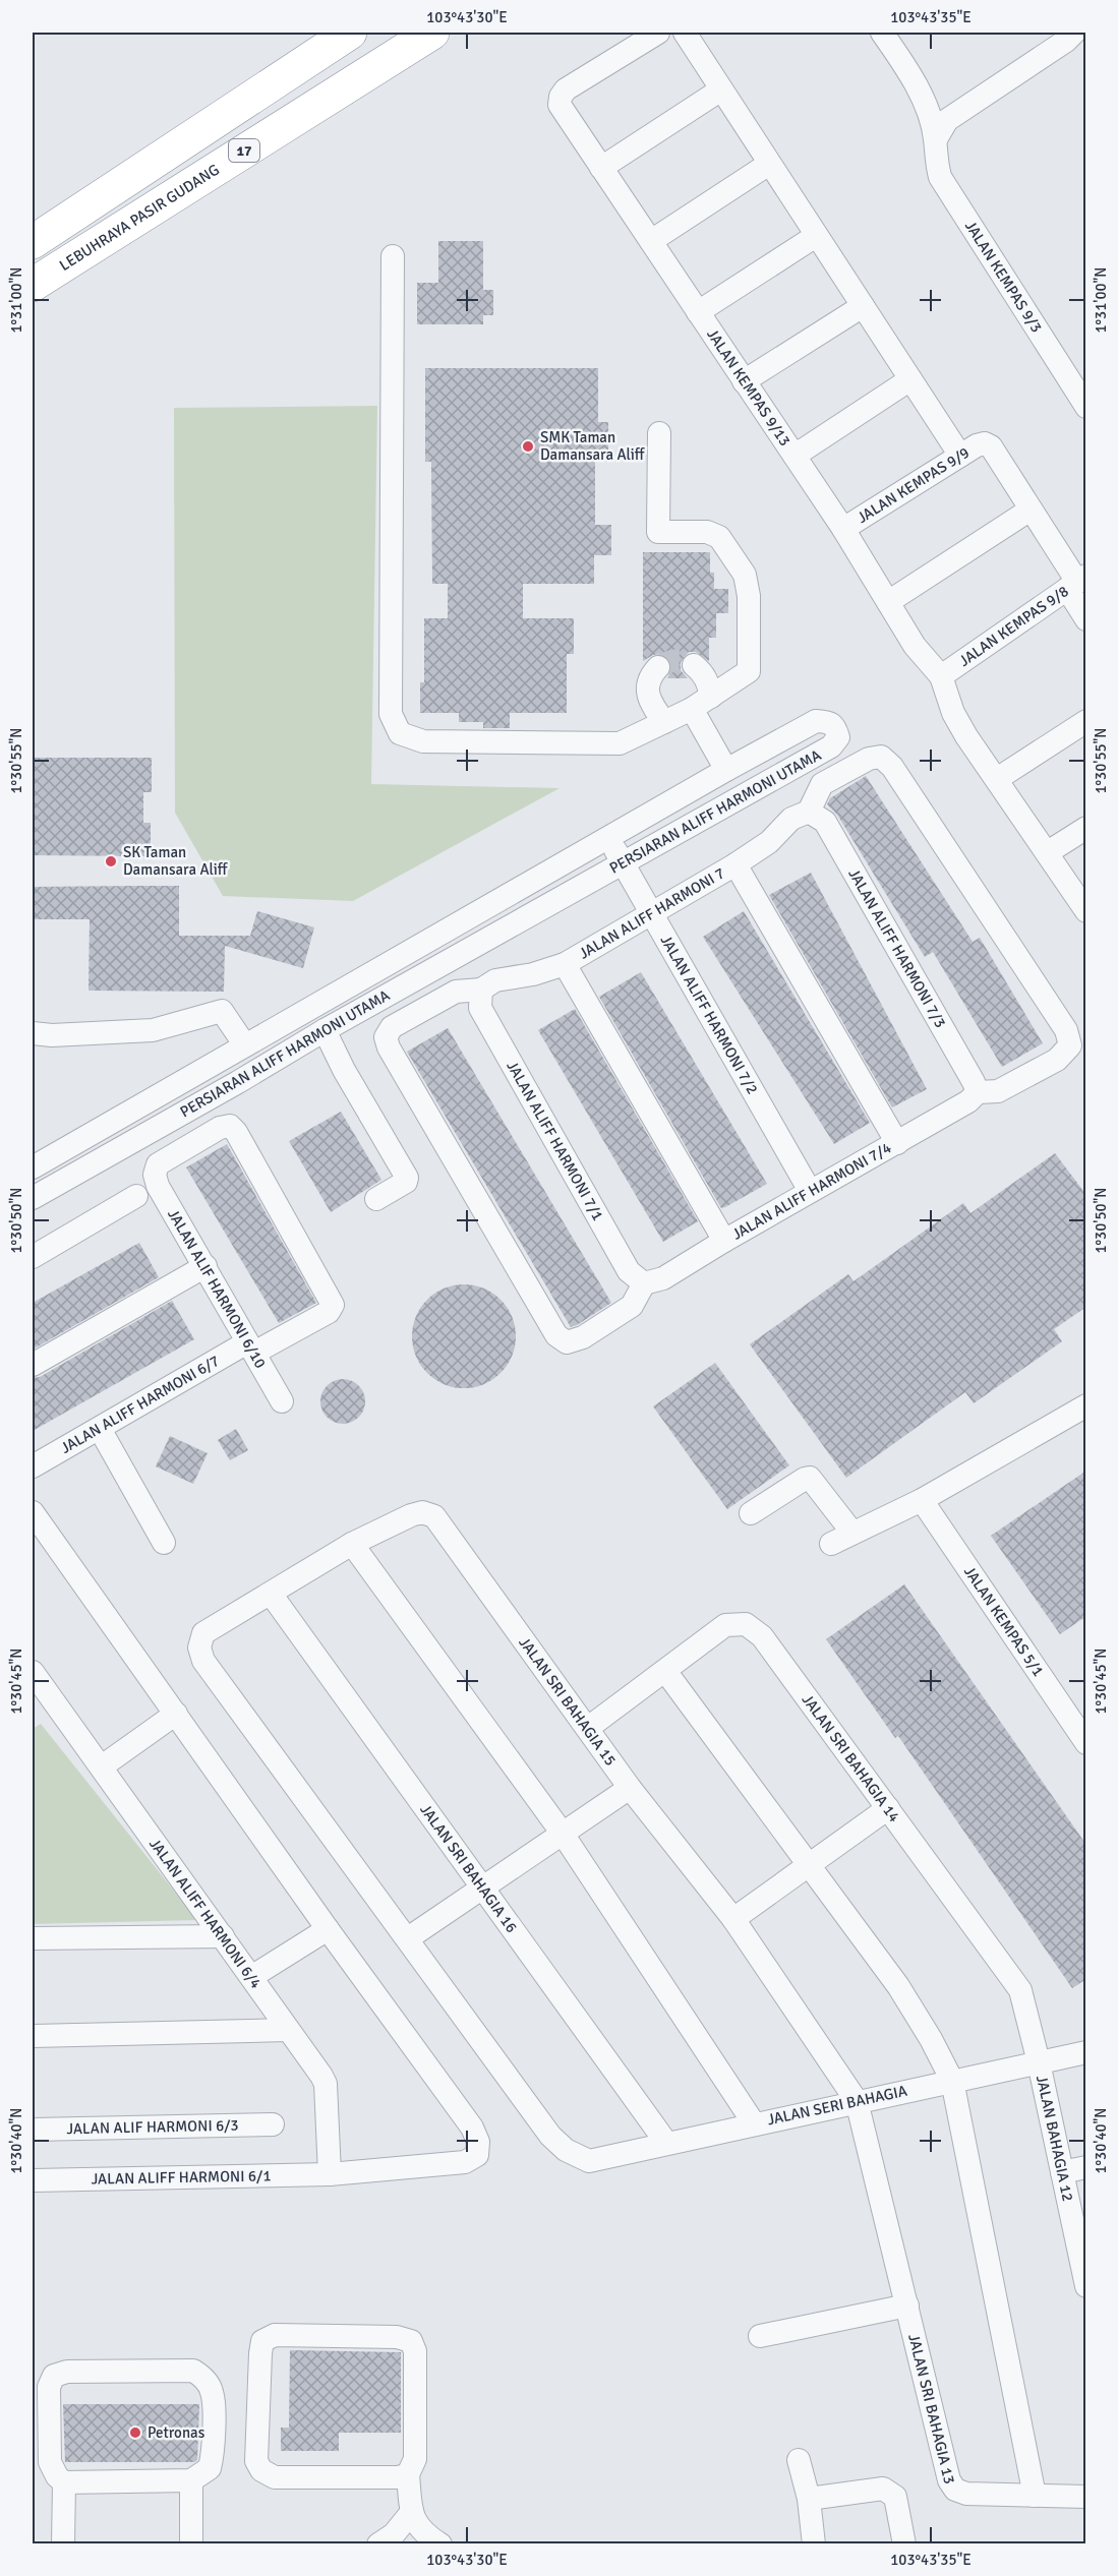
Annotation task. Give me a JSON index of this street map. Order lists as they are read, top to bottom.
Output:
{
  "streets": {
    "highway": ["17", "LEBUHRAYA PASIR GUDANG"],
    "street": [
      "JALAN KEMPAS 9/3",
      "JALAN KEMPAS 9/13",
      "JALAN KEMPAS 9/9",
      "JALAN KEMPAS 9/8",
      "PERSIARAN ALIFF HARMONI UTAMA",
      "JALAN ALIFF HARMONI 7",
      "JALAN ALIFF HARMONI 7/3",
      "JALAN ALIFF HARMONI 7/2",
      "JALAN ALIFF HARMONI 7/1",
      "JALAN ALIFF HARMONI 7/4",
      "JALAN ALIF HARMONI 6/10",
      "JALAN ALIFF HARMONI 6/7",
      "JALAN KEMPAS 5/1",
      "JALAN SRI BAHAGIA 15",
      "JALAN SRI BAHAGIA 14",
      "JALAN SRI BAHAGIA 16",
      "JALAN ALIFF HARMONI 6/4",
      "JALAN SERI BAHAGIA",
      "JALAN ALIF HARMONI 6/3",
      "JALAN BAHAGIA 12",
      "JALAN ALIFF HARMONI 6/1",
      "JALAN SRI BAHAGIA 13"
    ]
  },
  "crossings": [
    ["JALAN KEMPAS 9/13", "JALAN KEMPAS 9/9"],
    ["JALAN KEMPAS 9/13", "JALAN KEMPAS 9/8"],
    ["PERSIARAN ALIFF HARMONI UTAMA", "JALAN ALIFF HARMONI 7/2"],
    ["JALAN ALIFF HARMONI 7", "JALAN ALIFF HARMONI 7/3"],
    ["JALAN ALIFF HARMONI 7", "JALAN ALIFF HARMONI 7/2"],
    ["JALAN ALIFF HARMONI 7", "JALAN ALIFF HARMONI 7/1"],
    ["JALAN ALIFF HARMONI 7", "JALAN ALIFF HARMONI 7/4"],
    ["JALAN ALIFF HARMONI 7/3", "JALAN ALIFF HARMONI 7/4"],
    ["JALAN ALIFF HARMONI 7/2", "JALAN ALIFF HARMONI 7/4"],
    ["JALAN ALIFF HARMONI 7/1", "JALAN ALIFF HARMONI 7/4"],
    ["JALAN ALIF HARMONI 6/10", "JALAN ALIFF HARMONI 6/7"],
    ["JALAN SRI BAHAGIA 15", "JALAN SRI BAHAGIA 14"],
    ["JALAN SRI BAHAGIA 15", "JALAN SRI BAHAGIA 16"],
    ["JALAN SRI BAHAGIA 15", "JALAN SERI BAHAGIA"],
    ["JALAN SRI BAHAGIA 15", "JALAN SRI BAHAGIA 13"],
    ["JALAN SRI BAHAGIA 14", "JALAN SERI BAHAGIA"],
    ["JALAN SRI BAHAGIA 14", "JALAN BAHAGIA 12"],
    ["JALAN SRI BAHAGIA 16", "JALAN SERI BAHAGIA"],
    ["JALAN ALIFF HARMONI 6/4", "JALAN ALIFF HARMONI 6/1"],
    ["JALAN SERI BAHAGIA", "JALAN BAHAGIA 12"],
    ["JALAN SERI BAHAGIA", "JALAN SRI BAHAGIA 13"]
  ],
  "places": ["SMK Taman Damansara Aliff", "SK Taman Damansara Aliff", "Petronas"],
  "coordinates": [
    "103°43'30\"E",
    "103°43'35\"E",
    "1°31'00\"N",
    "1°30'55\"N",
    "1°30'50\"N",
    "1°30'45\"N",
    "1°30'40\"N"
  ]
}
